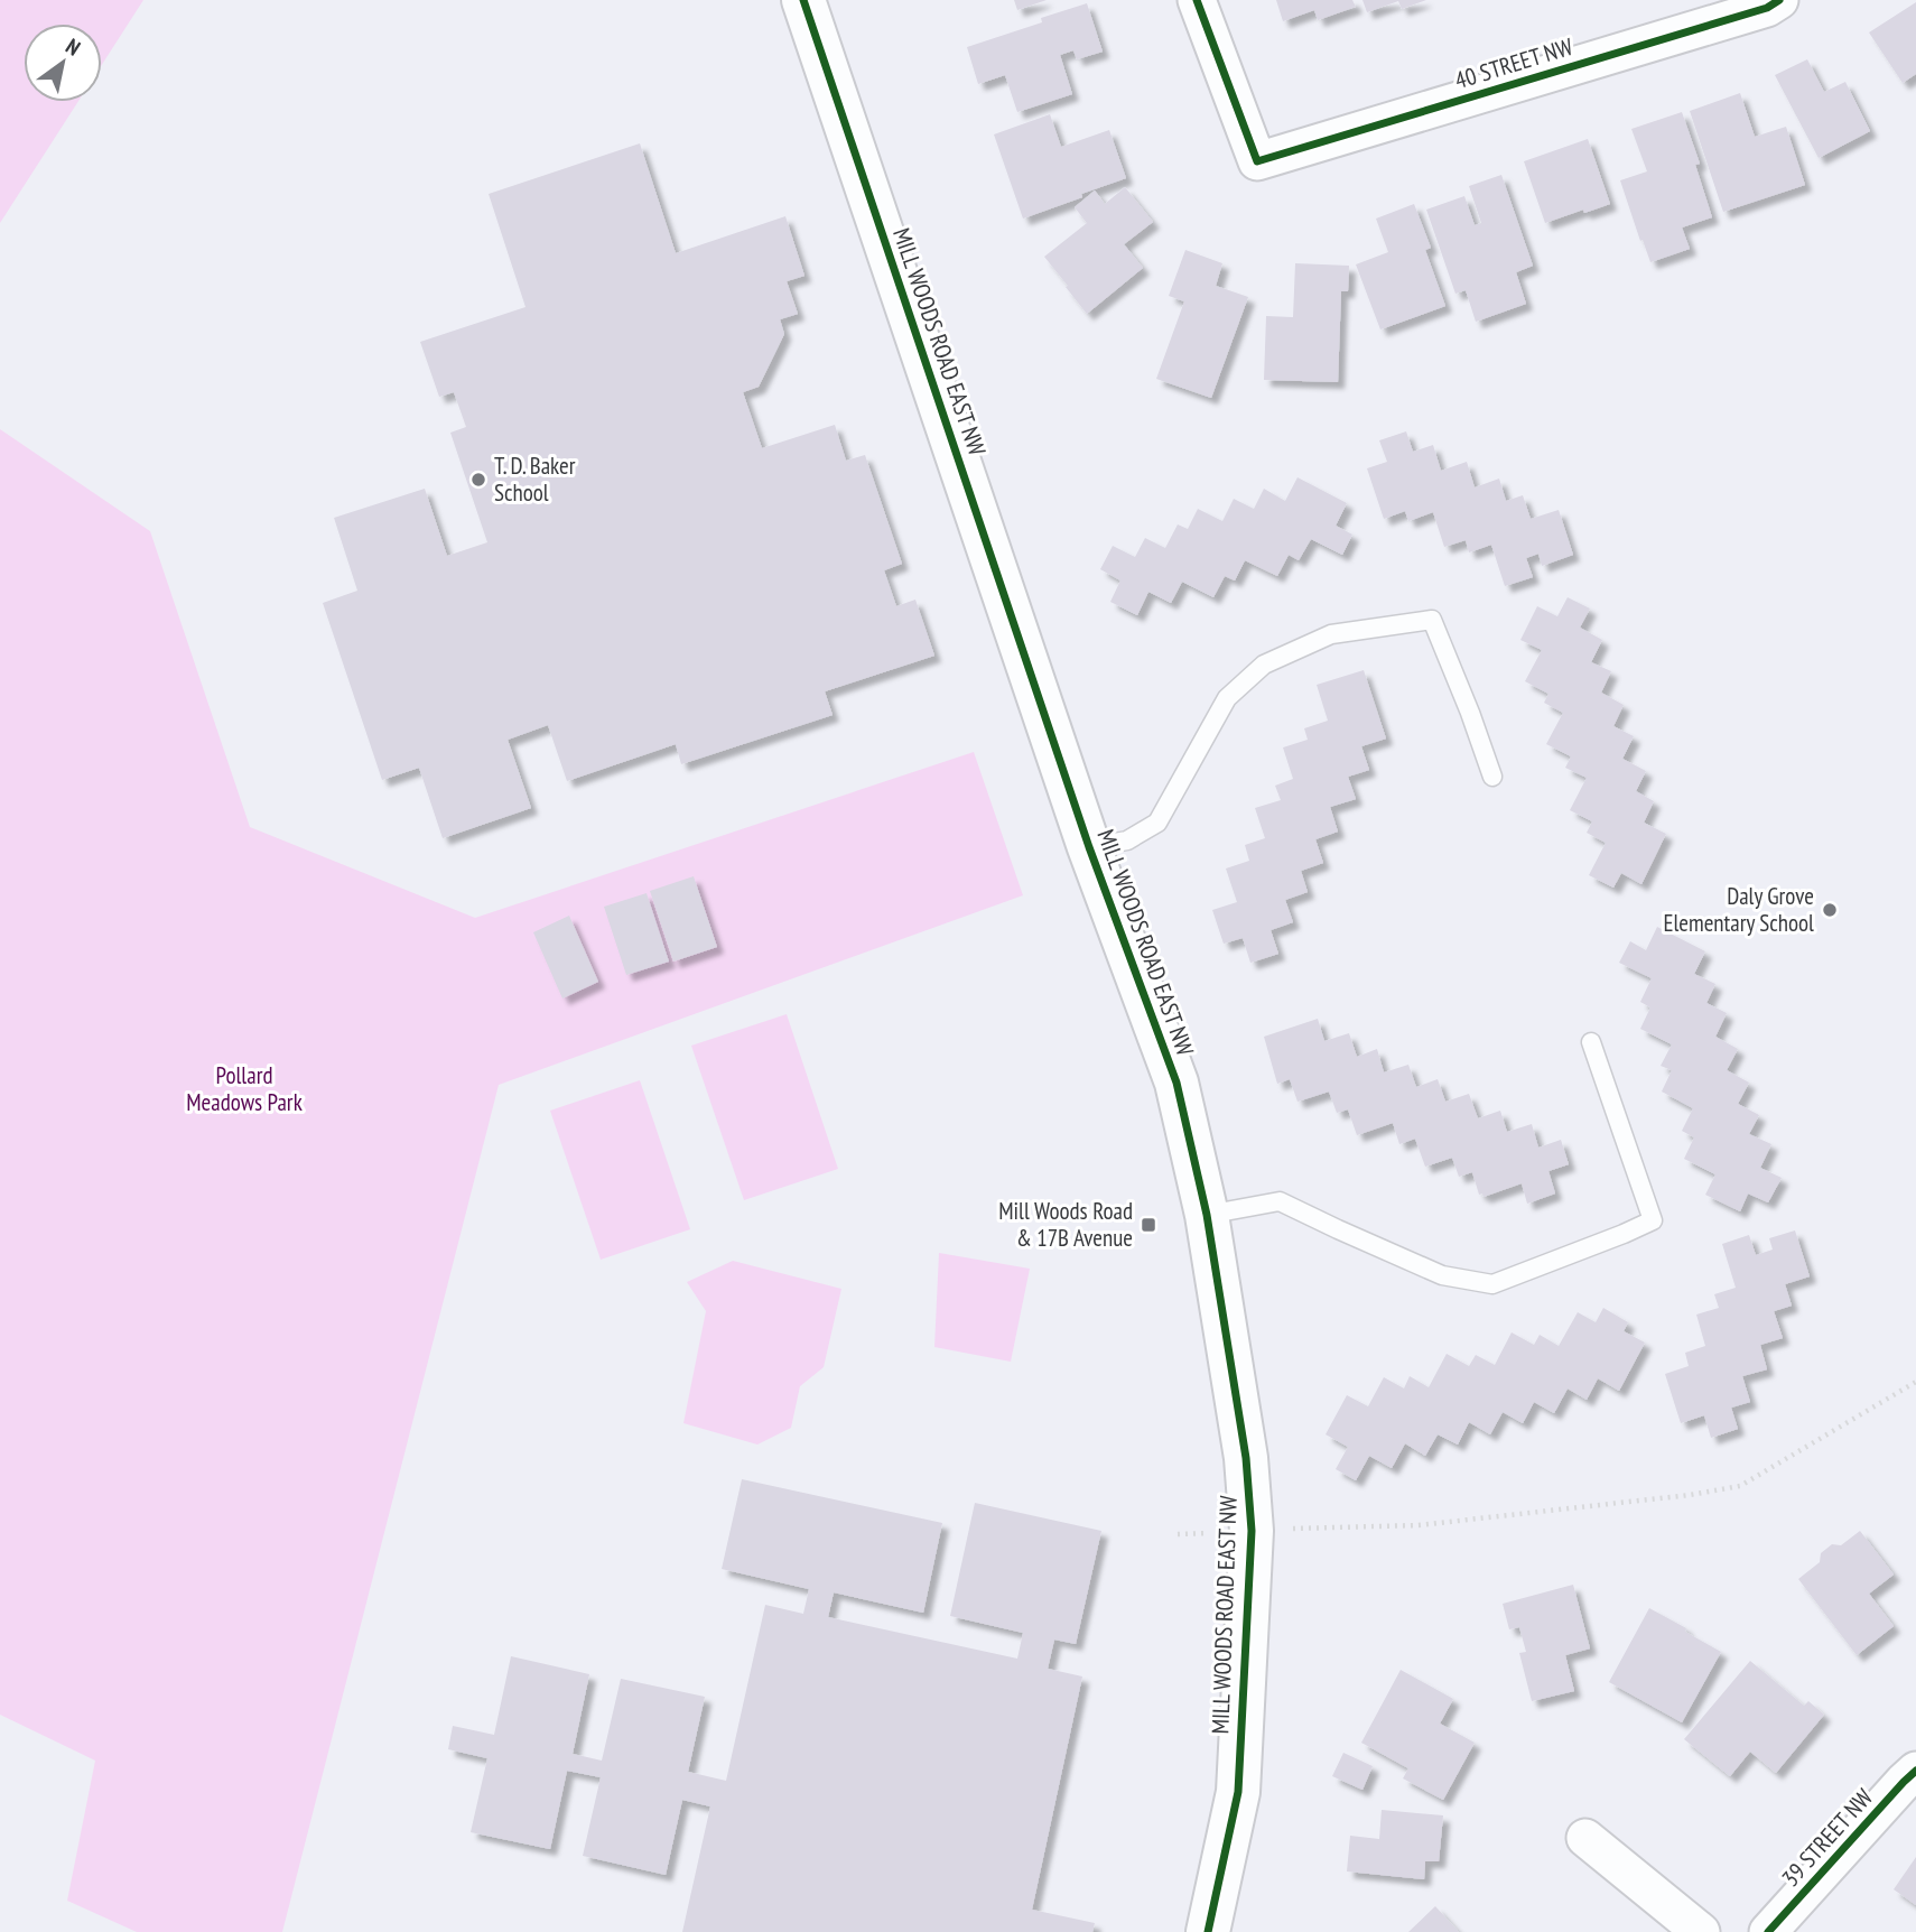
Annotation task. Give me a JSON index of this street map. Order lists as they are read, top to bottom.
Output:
{
  "streets": {
    "street": ["40 STREET NW", "MILL WOODS ROAD EAST NW", "39 STREET NW"]
  },
  "parks": ["Pollard Meadows Park"],
  "places": {
    "other": ["T. D. Baker School", "Daly Grove Elementary School"],
    "transit": ["Mill Woods Road & 17B Avenue"]
  },
  "north": "top right"
}
